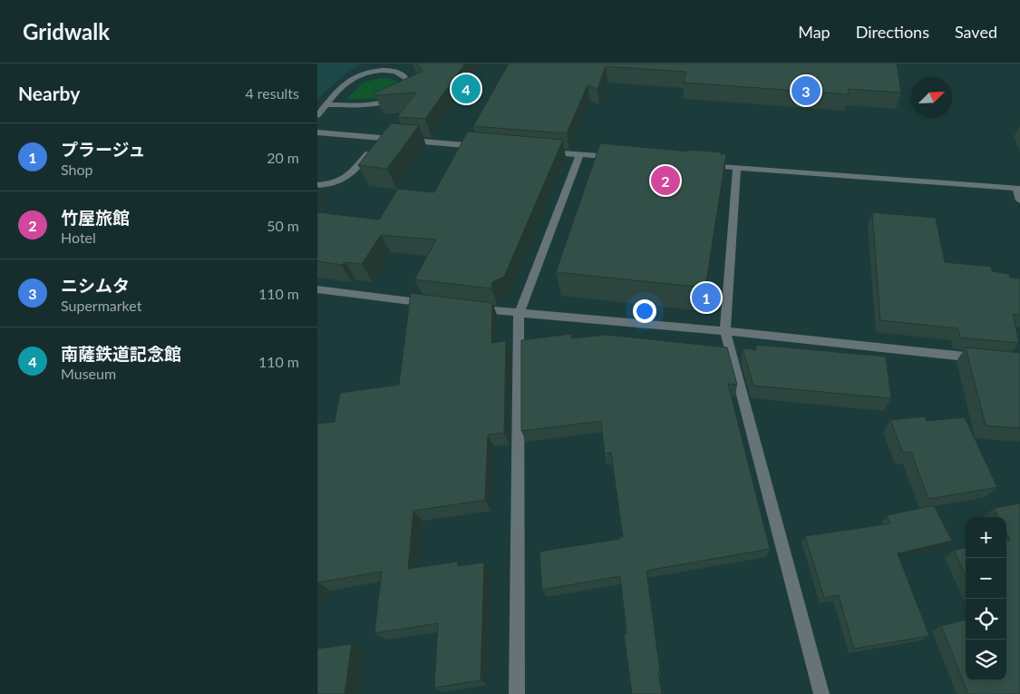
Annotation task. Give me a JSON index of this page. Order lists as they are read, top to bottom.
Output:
{
  "north": "top right",
  "page": {
    "header": "Gridwalk",
    "nav": ["Map", "Directions", "Saved"],
    "heading": ["Nearby", "4 results"],
    "pins": [
      "4",
      "3",
      "2",
      "1"
    ],
    "list": [
      {
        "mark": "1",
        "name": "プラージュ",
        "note": "Shop",
        "value": "20 m"
      },
      {
        "mark": "2",
        "name": "竹屋旅館",
        "note": "Hotel",
        "value": "50 m"
      },
      {
        "mark": "3",
        "name": "ニシムタ",
        "note": "Supermarket",
        "value": "110 m"
      },
      {
        "mark": "4",
        "name": "南薩鉄道記念館",
        "note": "Museum",
        "value": "110 m"
      }
    ],
    "map_buttons": ["+", "−"]
  }
}
